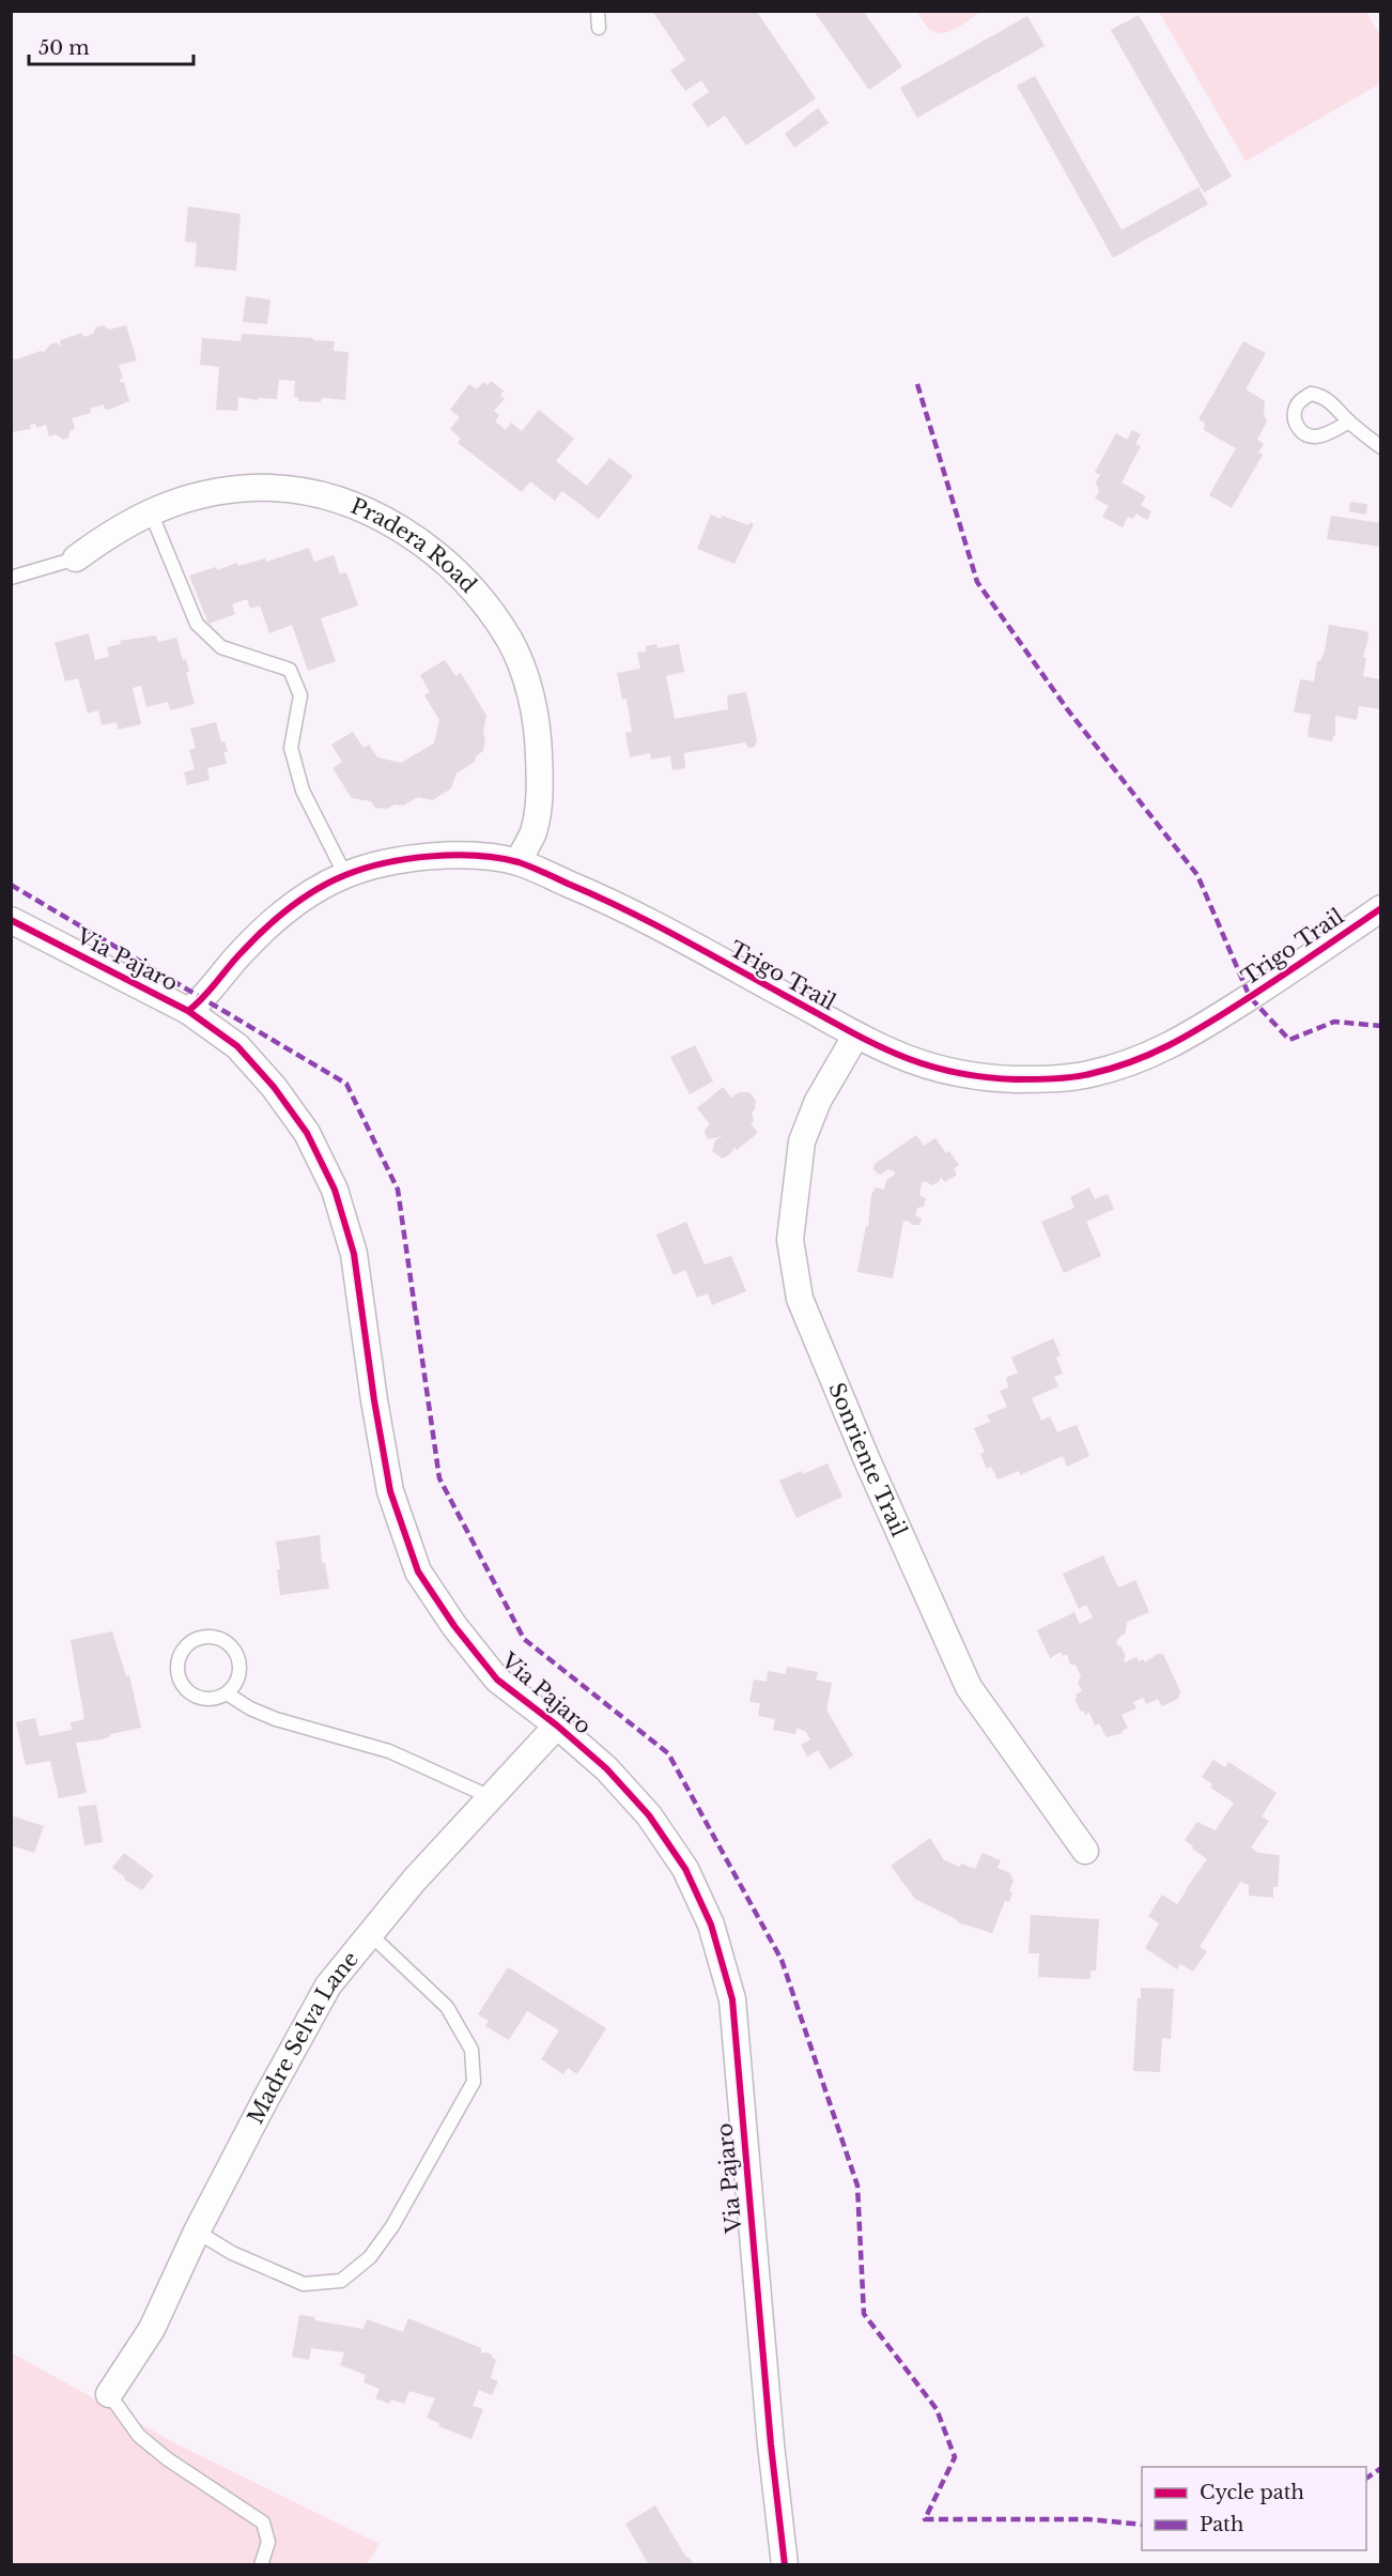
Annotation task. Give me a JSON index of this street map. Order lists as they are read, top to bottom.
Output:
{
  "streets": {
    "street": [
      "Pradera Road",
      "Trigo Trail",
      "Via Pajaro",
      "Sonriente Trail",
      "Madre Selva Lane"
    ]
  },
  "crossings": [
    ["Pradera Road", "Trigo Trail"],
    ["Trigo Trail", "Via Pajaro"],
    ["Trigo Trail", "Sonriente Trail"],
    ["Via Pajaro", "Madre Selva Lane"]
  ],
  "legend": ["Cycle path", "Path"],
  "scale_bar": "50 m"
}
